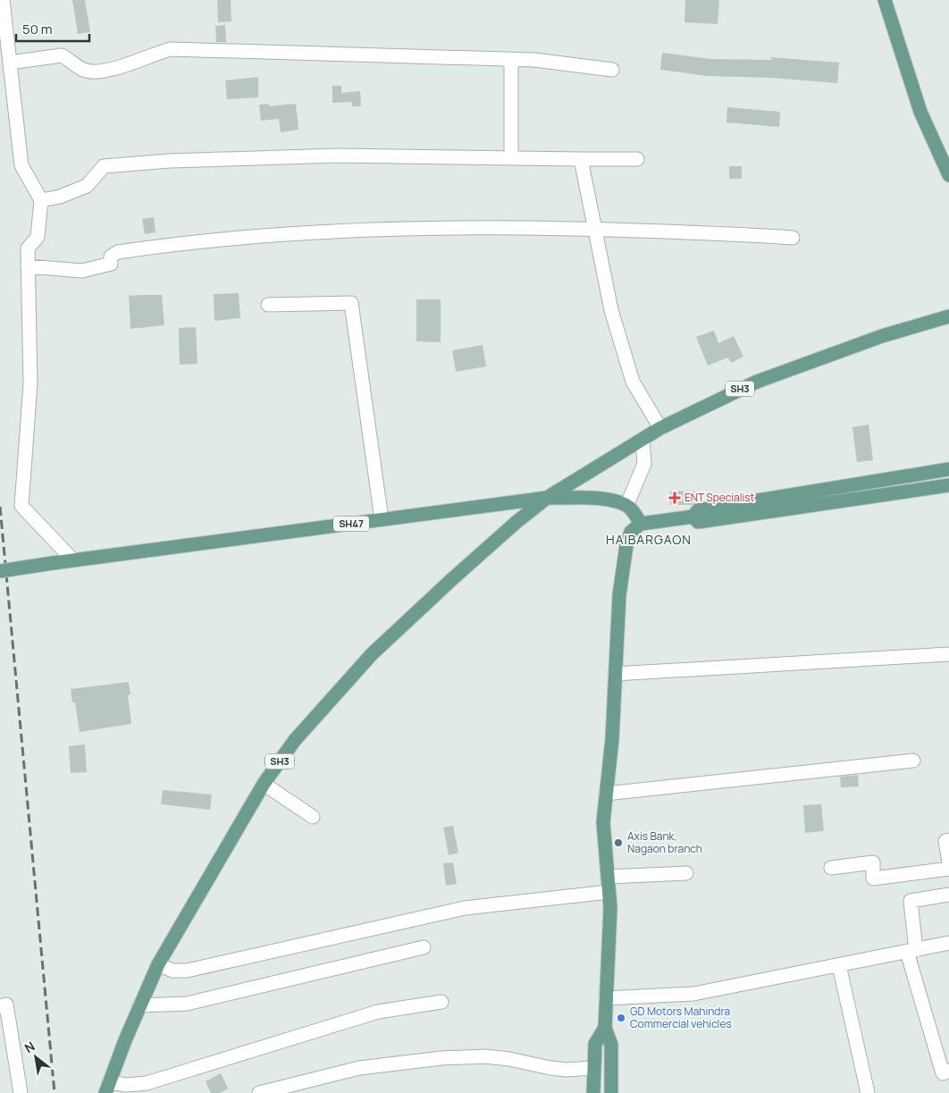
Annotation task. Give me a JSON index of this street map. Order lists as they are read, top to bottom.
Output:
{
  "streets": {
    "main road": ["SH3", "SH47"]
  },
  "crossings": [
    ["SH3", "SH47"]
  ],
  "districts": ["HAIBARGAON"],
  "places": {
    "health": ["ENT Specialist"],
    "other": ["Axis Bank, Nagaon branch", "GD Motors Mahindra Commercial vehicles"]
  },
  "scale_bar": "50 m",
  "north": "top left"
}
